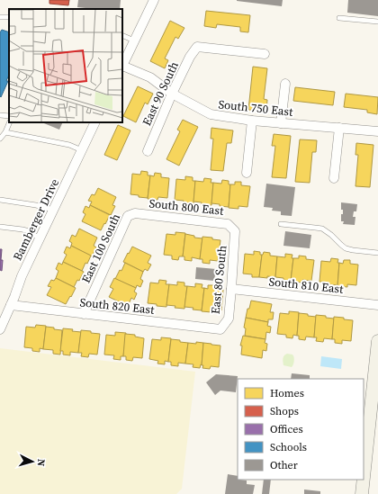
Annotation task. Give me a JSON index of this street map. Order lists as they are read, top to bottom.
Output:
{
  "streets": {
    "street": [
      "East 90 South",
      "South 750 East",
      "South 800 East",
      "Bamberger Drive",
      "East 100 South",
      "East 80 South",
      "South 810 East",
      "South 820 East"
    ]
  },
  "crossings": [
    ["East 90 South", "South 750 East"],
    ["South 800 East", "East 100 South"],
    ["South 800 East", "East 80 South"],
    ["Bamberger Drive", "South 820 East"],
    ["East 100 South", "South 820 East"],
    ["East 80 South", "South 810 East"],
    ["East 80 South", "South 820 East"]
  ],
  "legend": [
    "Homes",
    "Shops",
    "Offices",
    "Schools",
    "Other"
  ],
  "north": "right"
}
